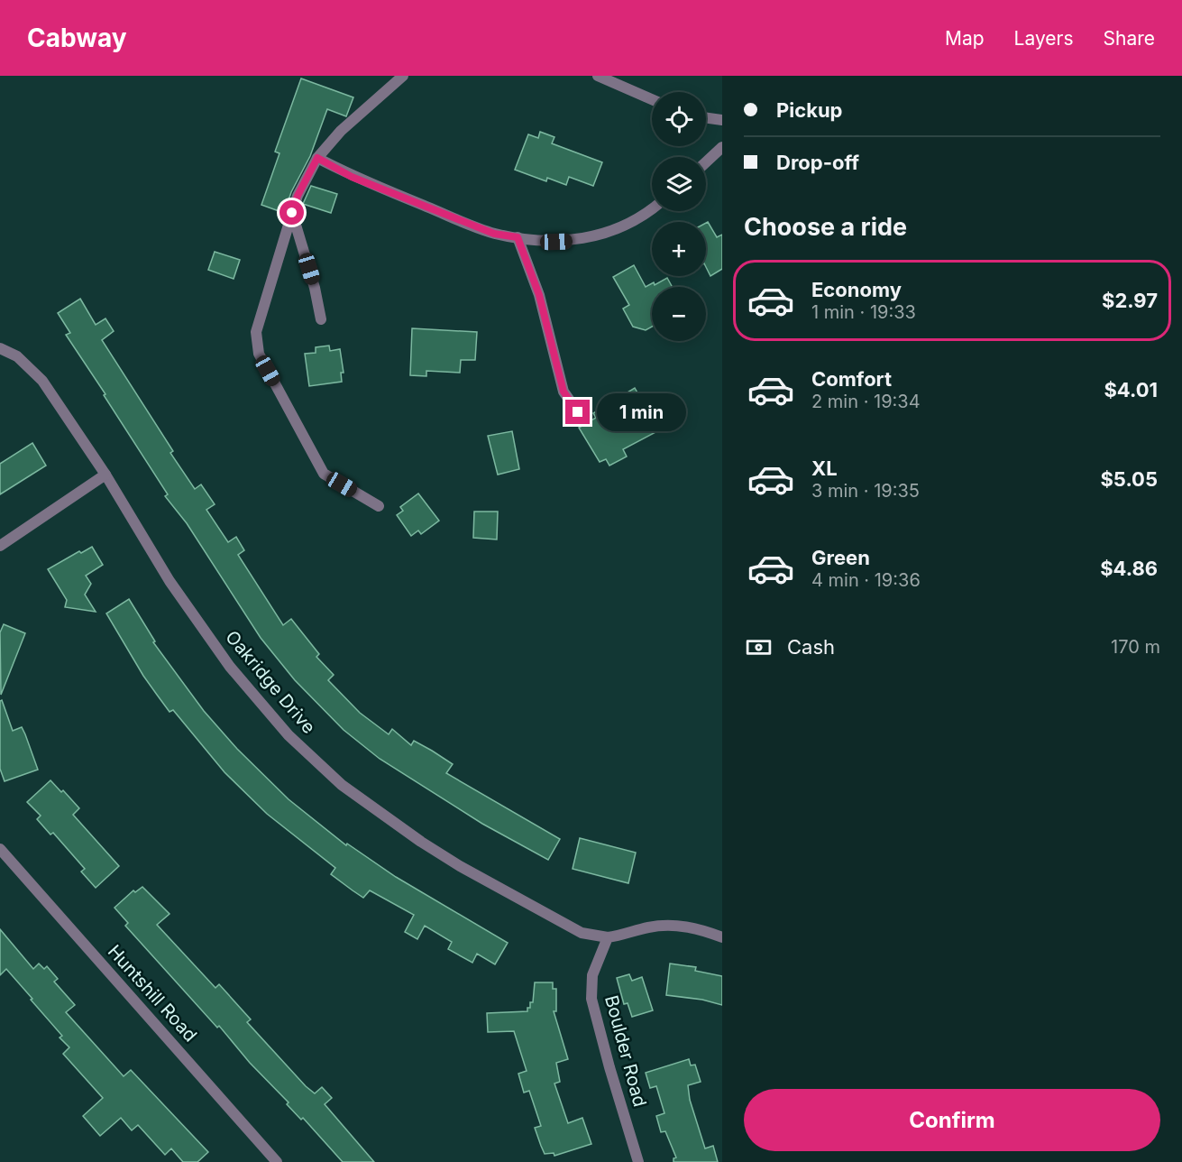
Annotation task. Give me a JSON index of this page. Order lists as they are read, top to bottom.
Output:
{
  "streets": {
    "street": ["Oakridge Drive", "Huntshill Road", "Boulder Road"]
  },
  "crossings": [
    ["Oakridge Drive", "Boulder Road"]
  ],
  "page": {
    "header": "Cabway",
    "nav": ["Map", "Layers", "Share"],
    "banner": ["Pickup", "Drop-off"],
    "map_buttons": ["+", "−"],
    "heading": "Choose a ride",
    "list": [
      {
        "name": "Economy",
        "note": "1 min · 19:33",
        "value": "$2.97"
      },
      {
        "name": "Comfort",
        "note": "2 min · 19:34",
        "value": "$4.01"
      },
      {
        "name": "XL",
        "note": "3 min · 19:35",
        "value": "$5.05"
      },
      {
        "name": "Green",
        "note": "4 min · 19:36",
        "value": "$4.86"
      }
    ],
    "bubble": "1 min",
    "pay": ["Cash", "170 m"],
    "buttons": "Confirm"
  }
}
